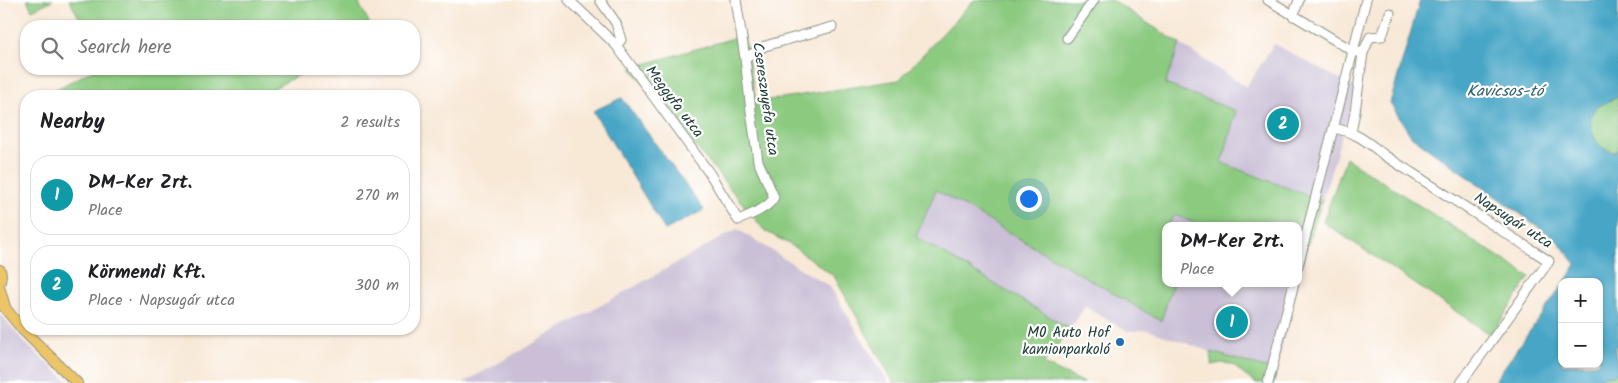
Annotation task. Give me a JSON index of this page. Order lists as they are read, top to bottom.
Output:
{
  "streets": {
    "street": ["Cseresznyefa utca", "Meggyfa utca", "Napsugár utca"]
  },
  "crossings": [
    ["Cseresznyefa utca", "Meggyfa utca"]
  ],
  "water": ["Kavicsos-tó"],
  "places": ["M0 Auto Hof kamionparkoló"],
  "page": {
    "search": "Search here",
    "heading": ["Nearby", "2 results"],
    "pins": ["2", "1"],
    "list": [
      {
        "mark": "1",
        "name": "DM-Ker Zrt.",
        "note": "Place",
        "value": "270 m"
      },
      {
        "mark": "2",
        "name": "Körmendi Kft.",
        "note": "Place · Napsugár utca",
        "value": "300 m"
      }
    ],
    "popup": ["DM-Ker Zrt.", "Place"],
    "map_buttons": ["+", "−"]
  }
}
